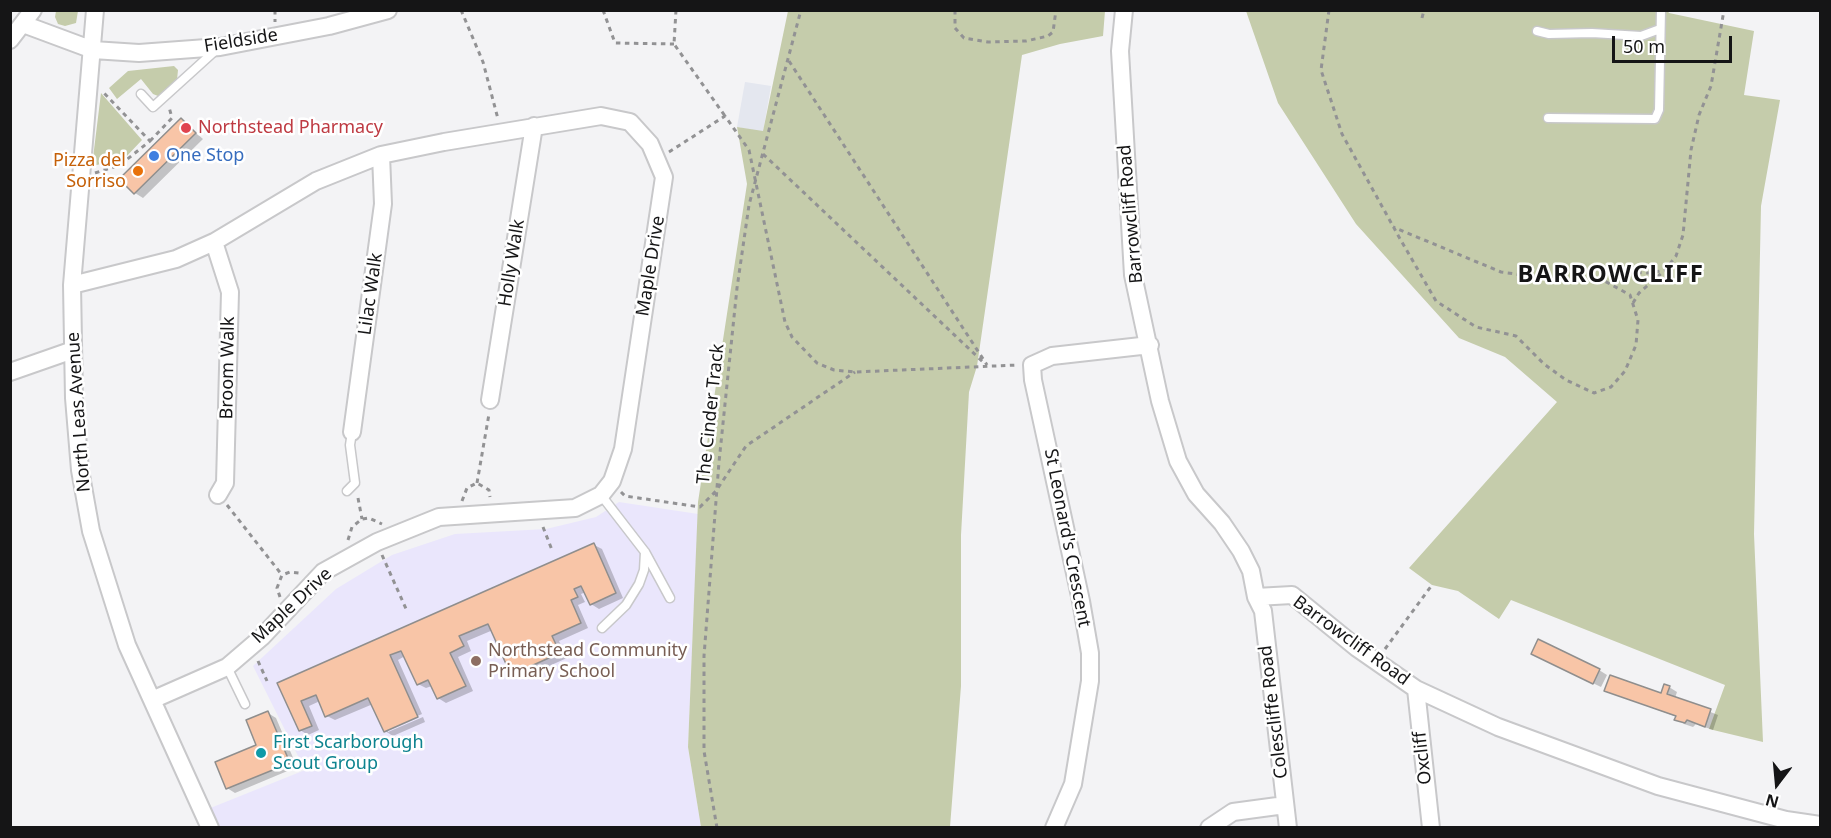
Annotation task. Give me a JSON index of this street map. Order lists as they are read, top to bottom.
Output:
{
  "streets": {
    "street": [
      "Fieldside",
      "Barrowcliff Road",
      "Holly Walk",
      "Maple Drive",
      "Lilac Walk",
      "Broom Walk",
      "North Leas Avenue",
      "St Leonard's Crescent",
      "Colescliffe Road",
      "Oxcliff"
    ],
    "path": ["The Cinder Track"]
  },
  "crossings": [
    ["Fieldside", "North Leas Avenue"],
    ["Barrowcliff Road", "Colescliffe Road"],
    ["Barrowcliff Road", "Oxcliff"],
    ["Holly Walk", "Maple Drive"],
    ["Maple Drive", "Lilac Walk"],
    ["Maple Drive", "Broom Walk"],
    ["Maple Drive", "North Leas Avenue"]
  ],
  "districts": ["BARROWCLIFF"],
  "places": [
    "Northstead Pharmacy",
    "One Stop",
    "Pizza del Sorriso",
    "Northstead Community Primary School",
    "First Scarborough Scout Group"
  ],
  "scale_bar": "50 m",
  "north": "bottom"
}
